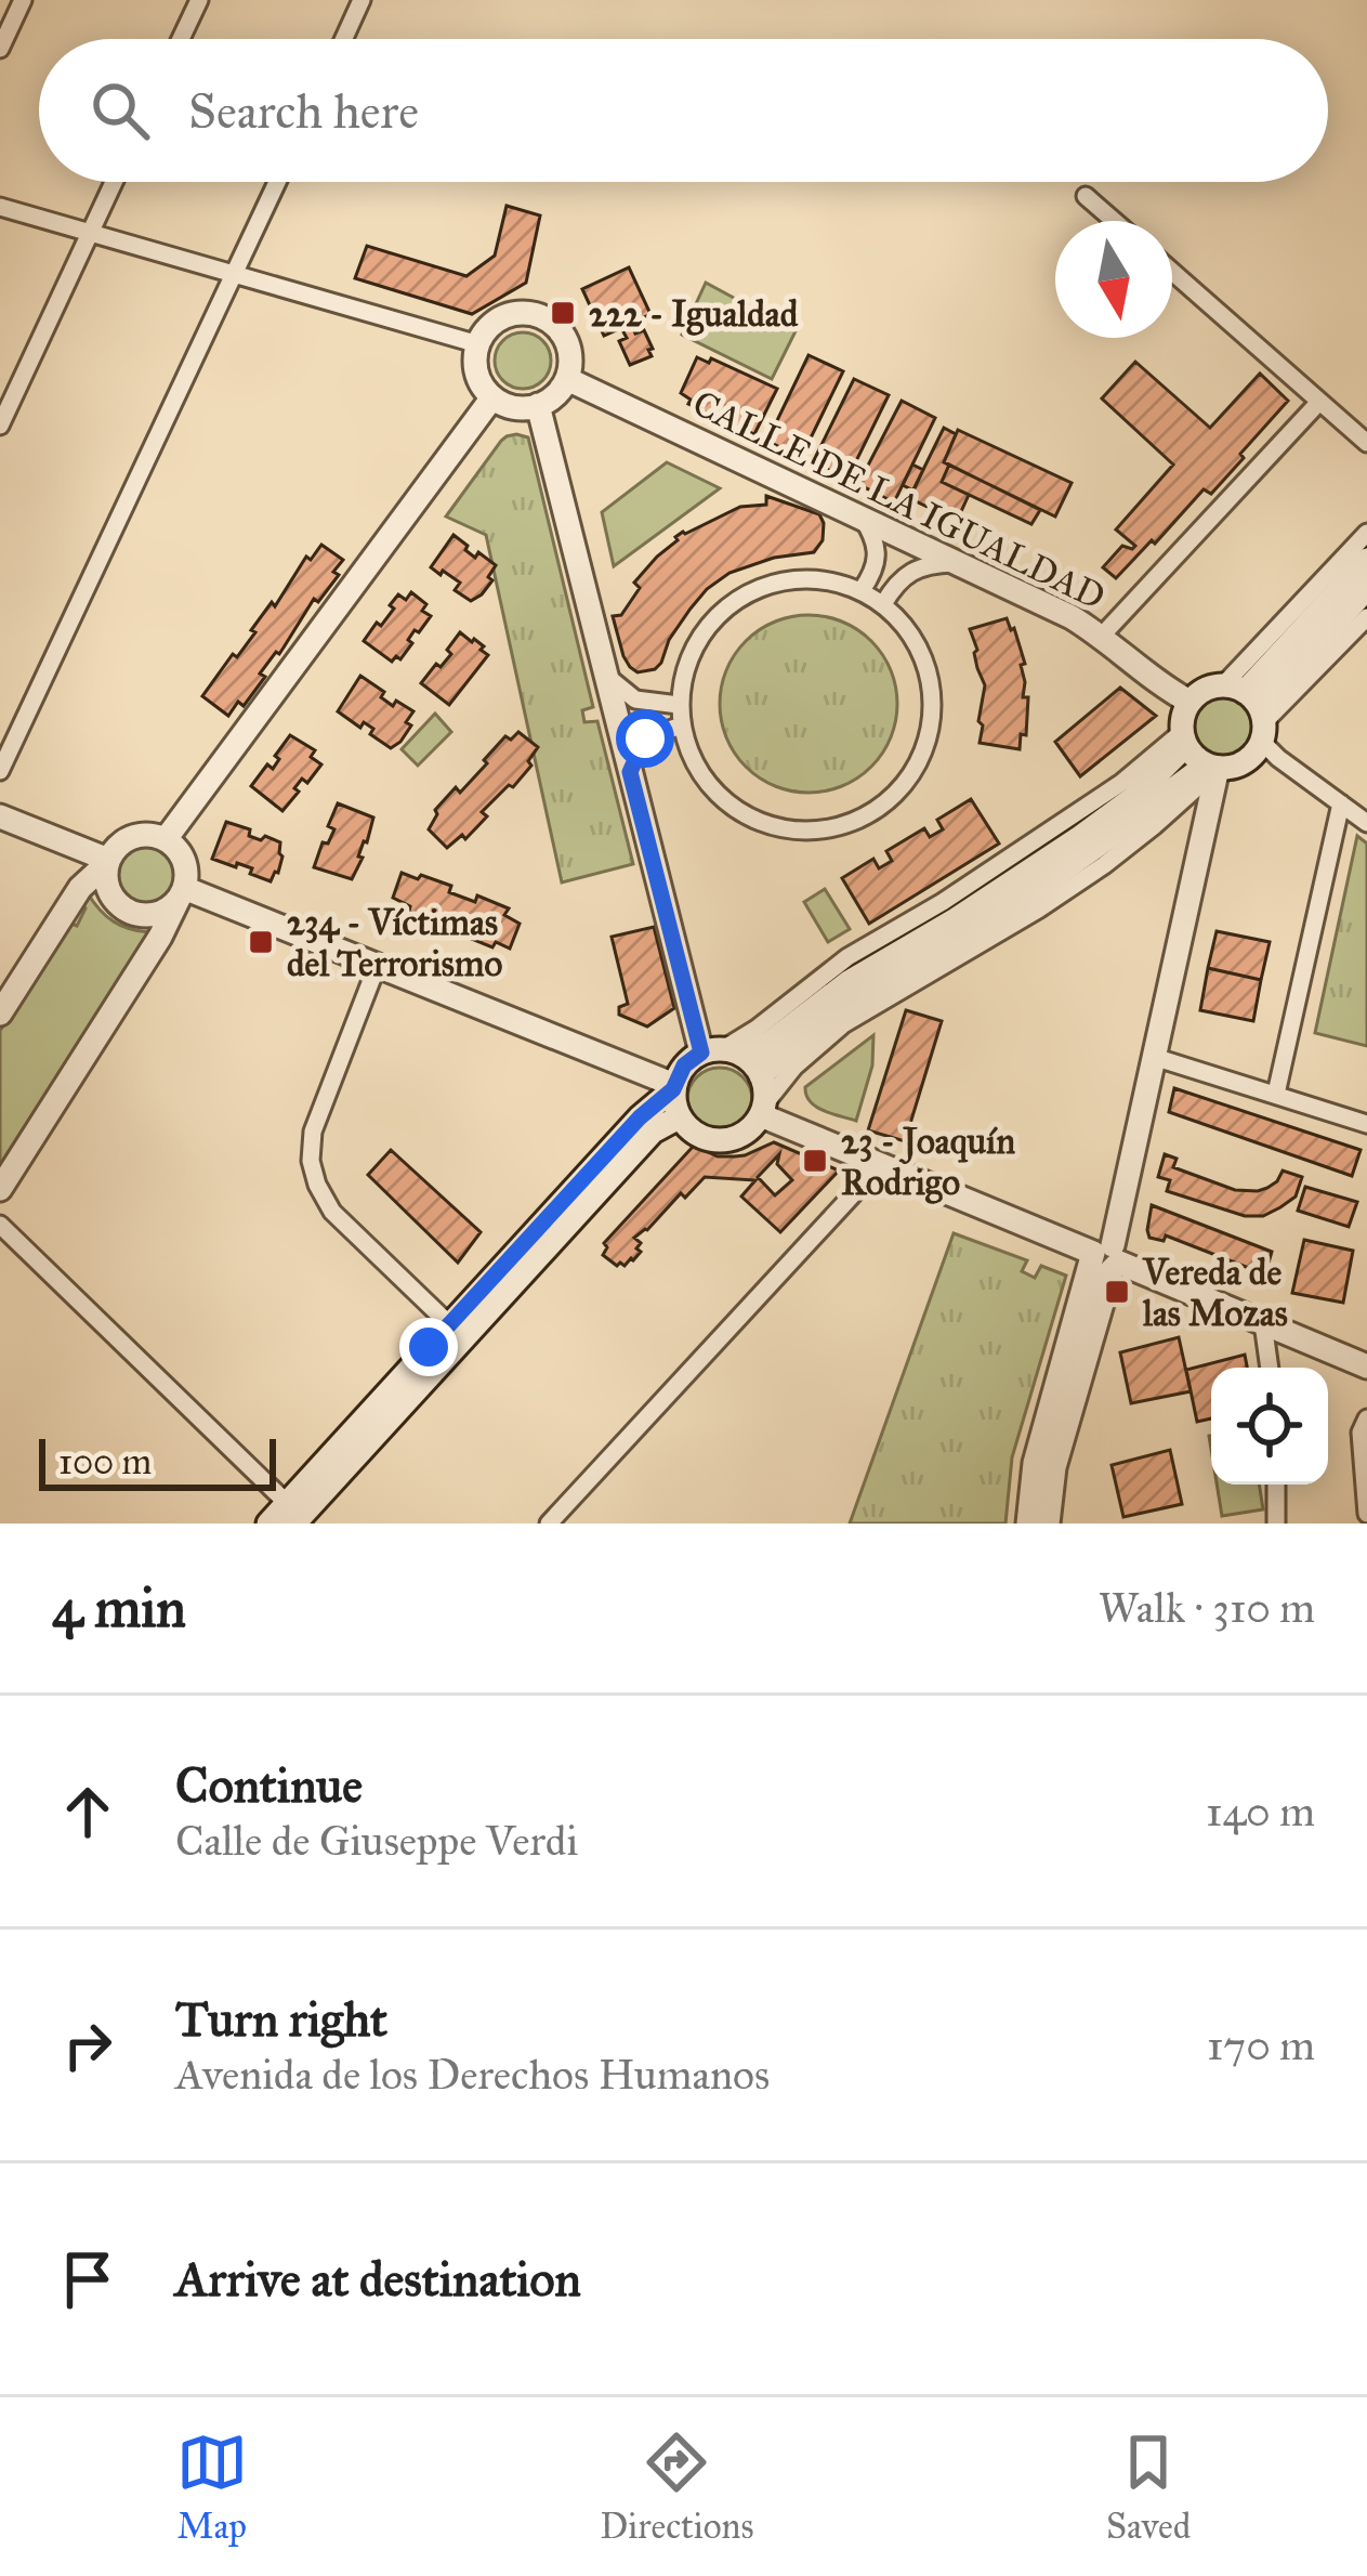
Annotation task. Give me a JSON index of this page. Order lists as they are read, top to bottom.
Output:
{
  "streets": {
    "street": ["CALLE DE LA IGUALDAD"]
  },
  "places": {
    "transit": [
      "222 - Igualdad",
      "234 - Víctimas del Terrorismo",
      "23 - Joaquín Rodrigo",
      "Vereda de las Mozas"
    ]
  },
  "scale_bar": "100 m",
  "north": "bottom",
  "page": {
    "search": "Search here",
    "scale": "100 m",
    "heading": ["4 min", "Walk · 310 m"],
    "list": [
      ["Continue", "Calle de Giuseppe Verdi", "140 m"],
      ["Turn right", "Avenida de los Derechos Humanos", "170 m"],
      "Arrive at destination"
    ],
    "nav": ["Map", "Directions", "Saved"]
  }
}
